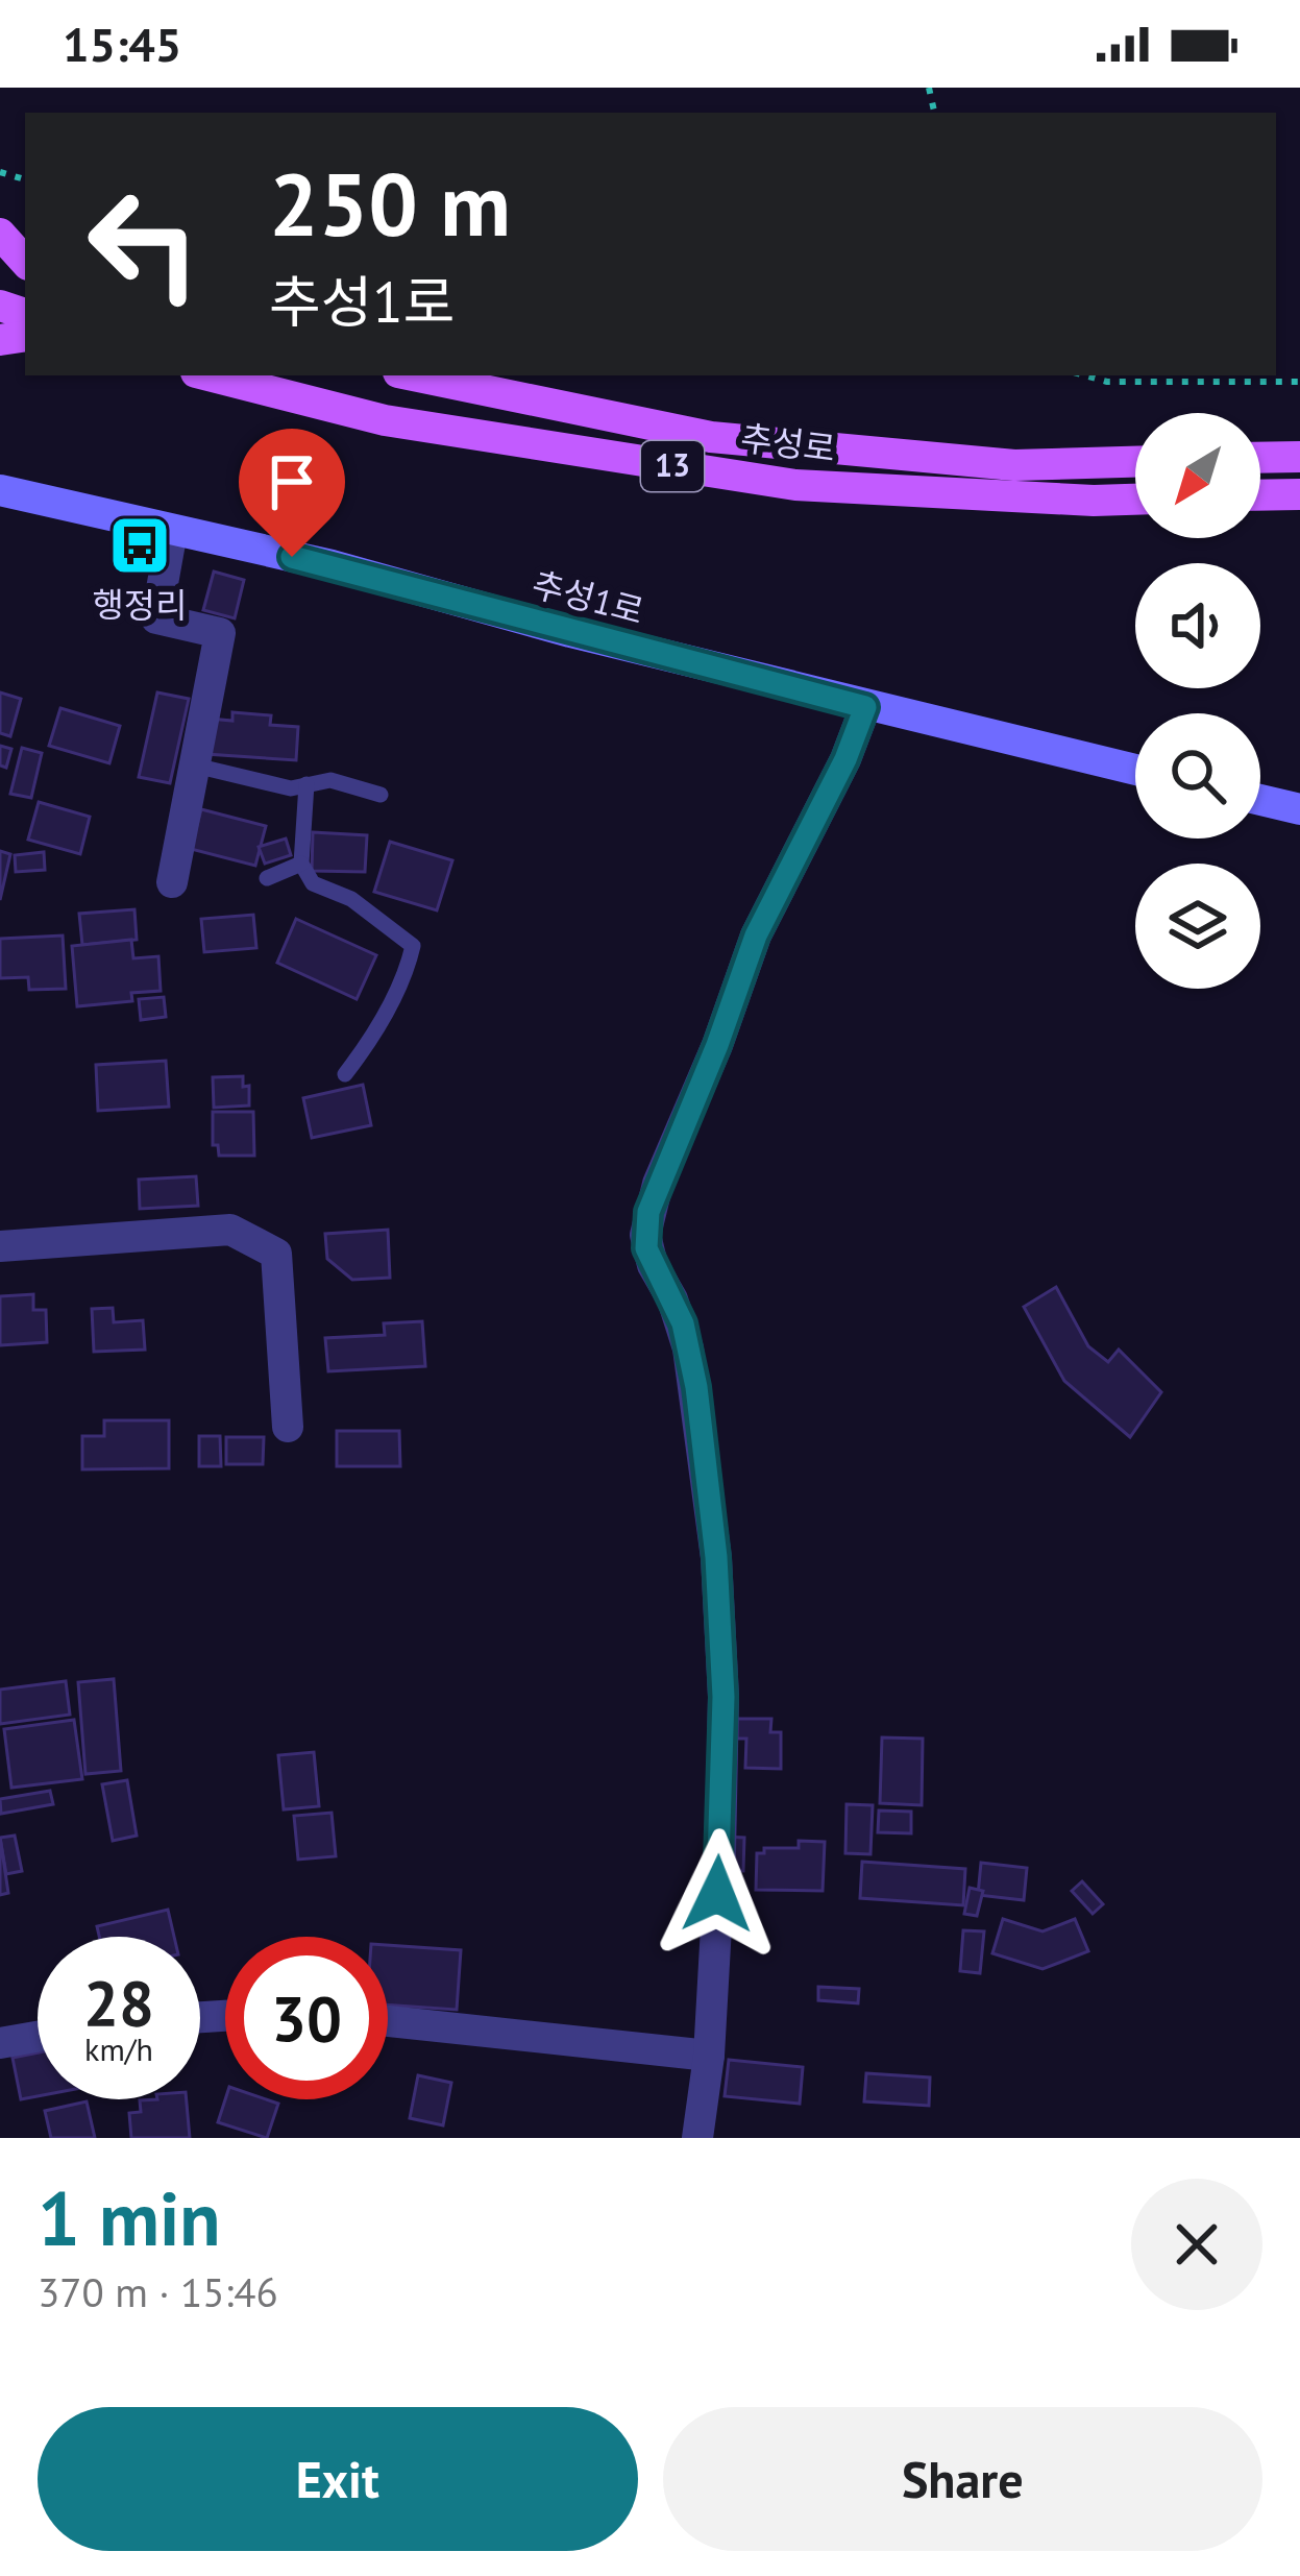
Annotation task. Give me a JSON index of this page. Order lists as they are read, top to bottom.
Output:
{
  "streets": {
    "main road": ["추성로", "13"],
    "street": ["추성1로"]
  },
  "places": {
    "bus stop": ["행정리"]
  },
  "north": "bottom left",
  "page": {
    "status": "15:45",
    "turn": ["250 m", "추성1로"],
    "speed": "28 km/h",
    "limit": "30",
    "heading": ["1 min", "370 m · 15:46"],
    "buttons": ["Exit", "Share"]
  }
}
